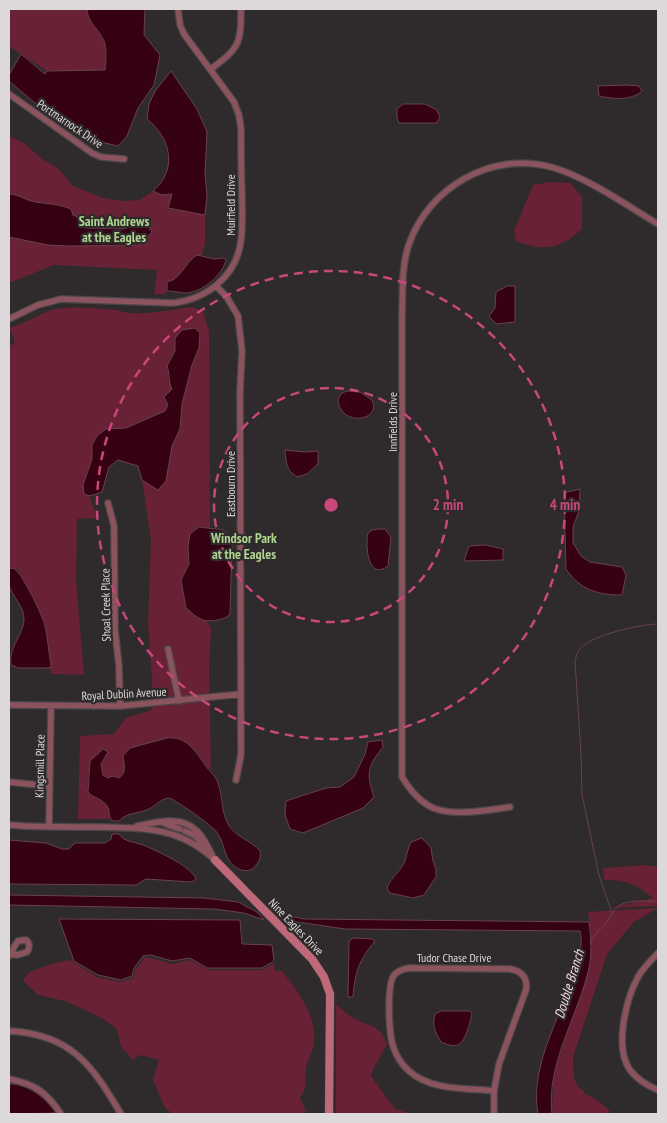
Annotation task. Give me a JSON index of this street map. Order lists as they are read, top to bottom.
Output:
{
  "streets": {
    "street": [
      "Portmarnock Drive",
      "Muirfield Drive",
      "Innfields Drive",
      "Eastbourn Drive",
      "Shoal Creek Place",
      "Royal Dublin Avenue",
      "Kingsmill Place",
      "Nine Eagles Drive",
      "Tudor Chase Drive"
    ]
  },
  "crossings": [
    ["Muirfield Drive", "Eastbourn Drive"],
    ["Eastbourn Drive", "Royal Dublin Avenue"],
    ["Shoal Creek Place", "Royal Dublin Avenue"],
    ["Royal Dublin Avenue", "Kingsmill Place"],
    ["Kingsmill Place", "Nine Eagles Drive"]
  ],
  "districts": ["Saint Andrews at the Eagles", "Windsor Park at the Eagles"],
  "water": ["Double Branch"],
  "rings": ["2 min", "4 min"]
}
